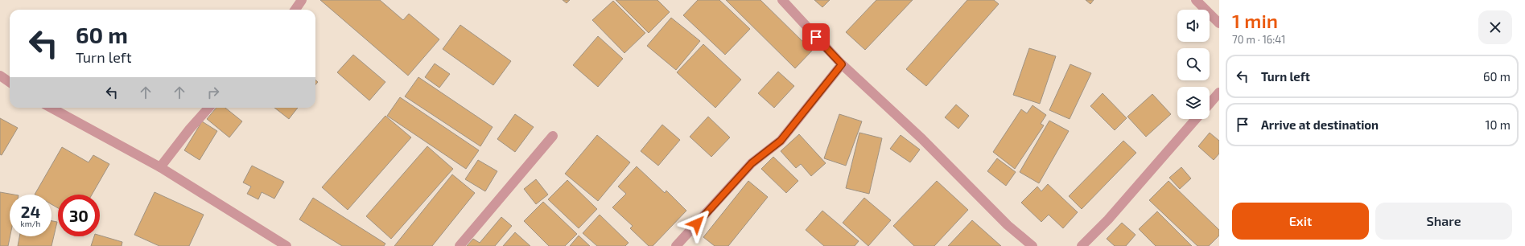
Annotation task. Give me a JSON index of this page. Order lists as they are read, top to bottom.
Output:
{
  "page": {
    "heading": ["1 min", "70 m · 16:41"],
    "turn": ["60 m", "Turn left"],
    "list": [
      {
        "name": "Turn left",
        "value": "60 m"
      },
      {
        "name": "Arrive at destination",
        "value": "10 m"
      }
    ],
    "speed": "24 km/h",
    "limit": "30",
    "buttons": ["Exit", "Share"]
  }
}
